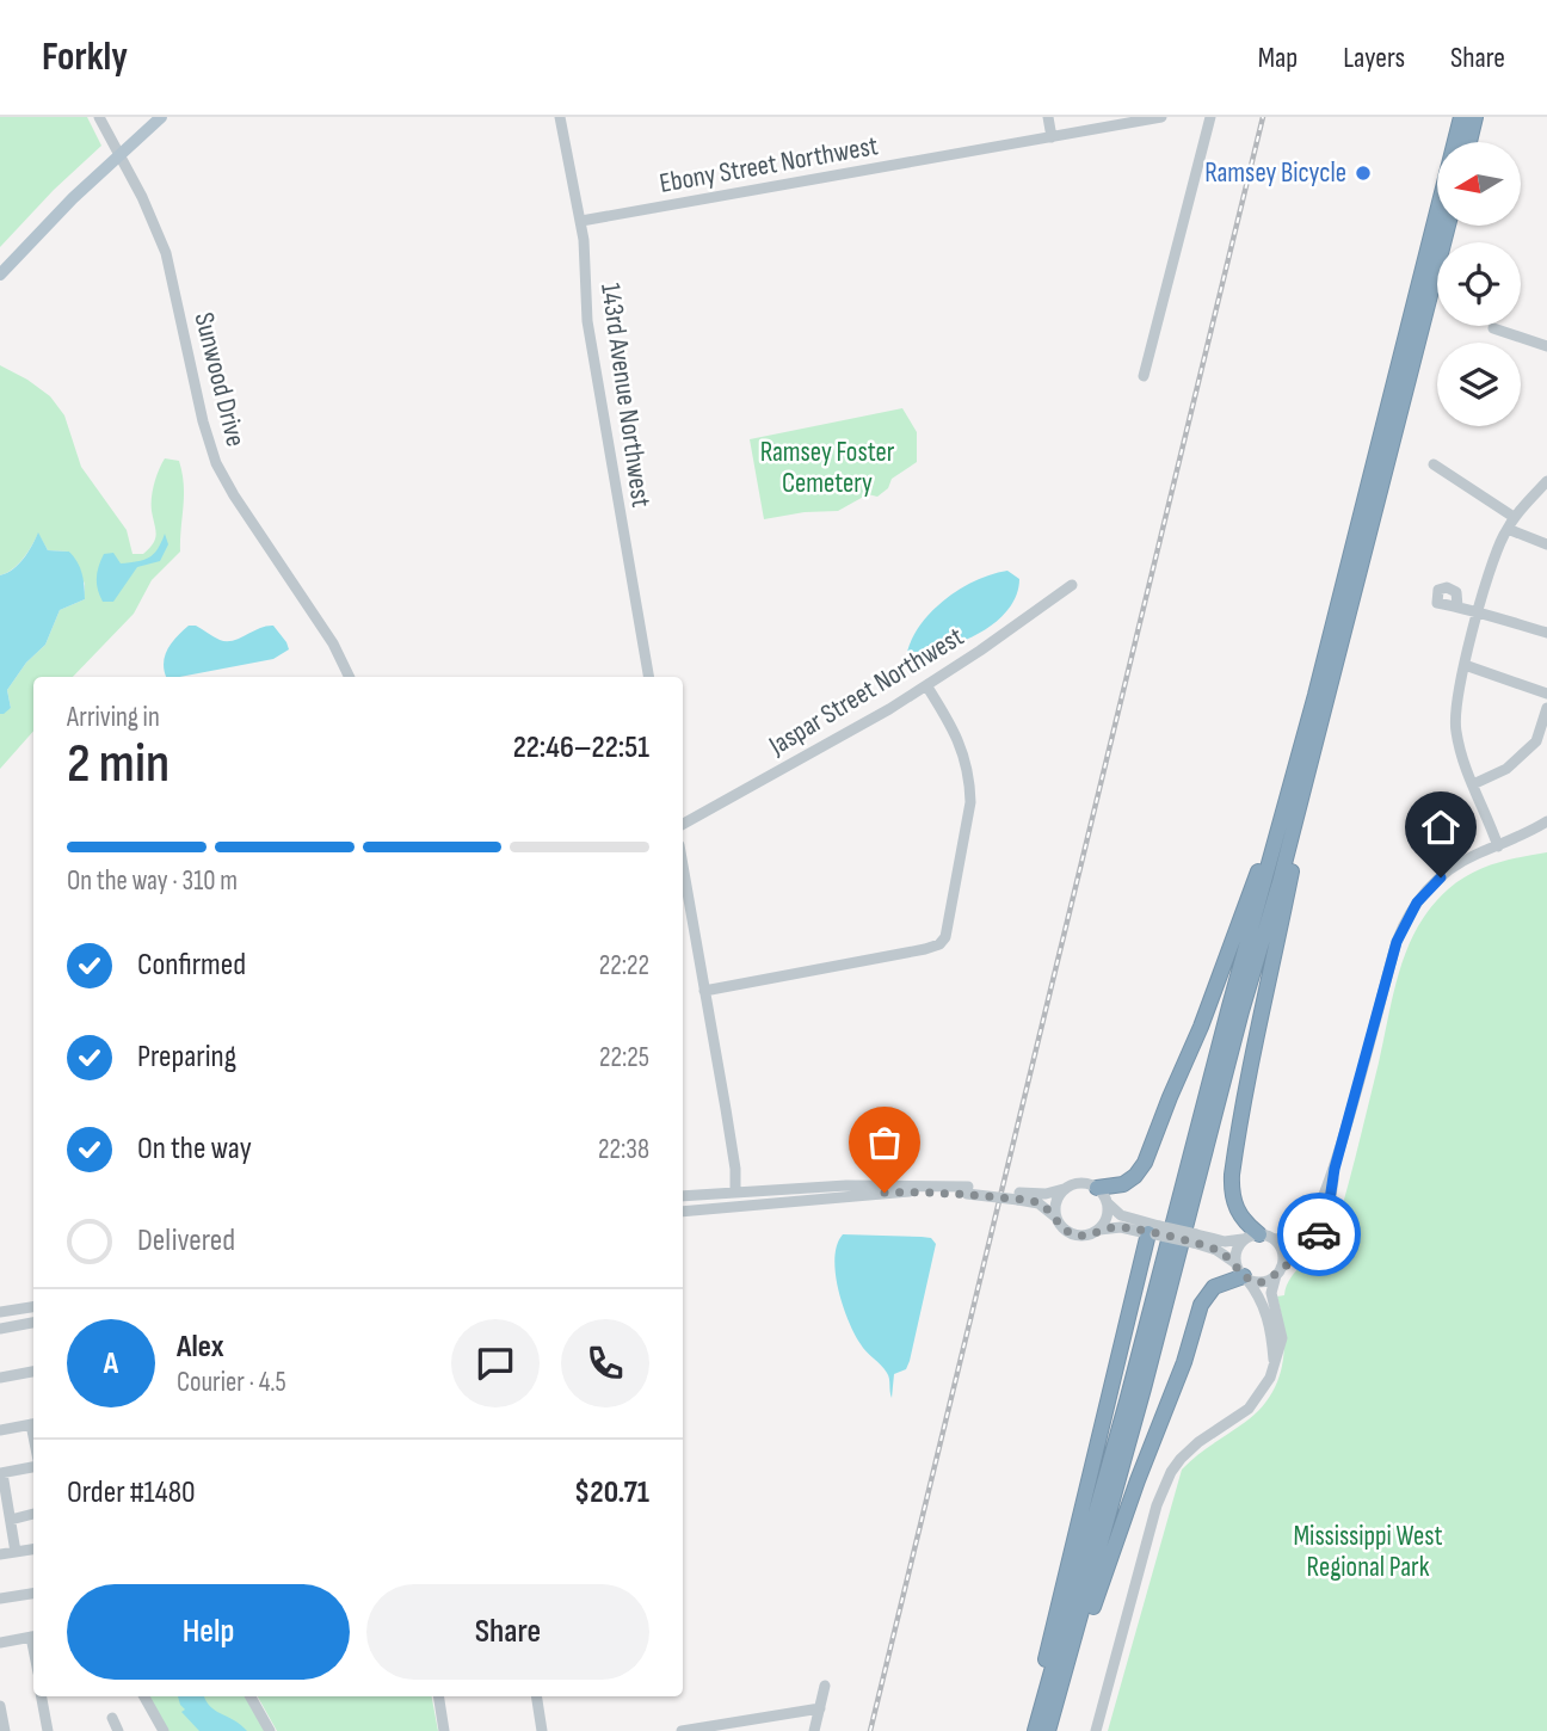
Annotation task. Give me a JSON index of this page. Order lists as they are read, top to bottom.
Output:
{
  "streets": {
    "street": [
      "Ebony Street Northwest",
      "Sunwood Drive",
      "143rd Avenue Northwest",
      "Jaspar Street Northwest"
    ]
  },
  "crossings": [
    ["Ebony Street Northwest", "143rd Avenue Northwest"]
  ],
  "parks": ["Ramsey Foster Cemetery", "Mississippi West Regional Park"],
  "places": ["Ramsey Bicycle"],
  "north": "left",
  "page": {
    "header": "Forkly",
    "nav": ["Map", "Layers", "Share"],
    "heading": ["2 min", "Arriving in", "22:46–22:51"],
    "panel": [
      "Alex",
      "Courier · 4.5",
      "Order #1480",
      "$20.71"
    ],
    "bar": "On the way · 310 m",
    "list": [
      ["Confirmed", "22:22"],
      ["Preparing", "22:25"],
      ["On the way", "22:38"],
      "Delivered"
    ],
    "round": "A",
    "buttons": ["Help", "Share"]
  }
}
